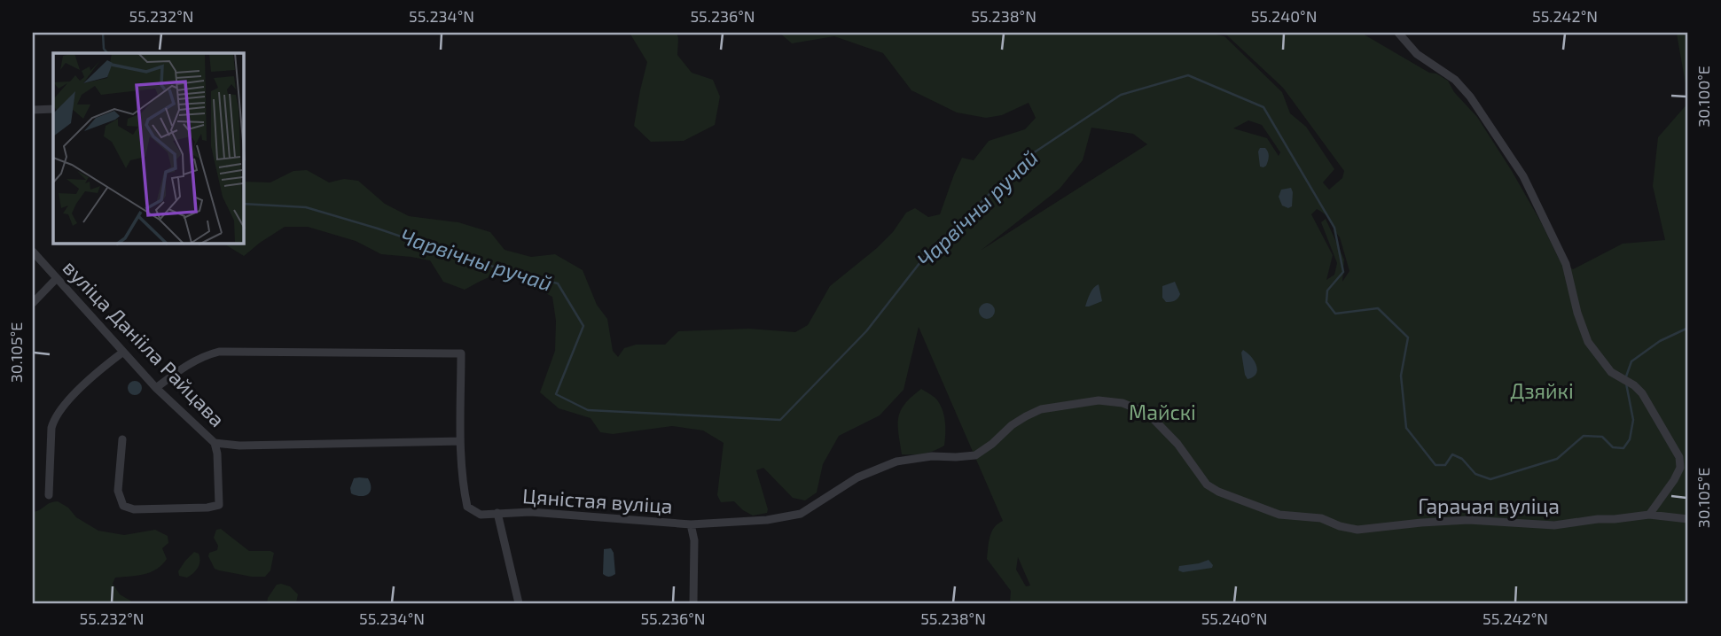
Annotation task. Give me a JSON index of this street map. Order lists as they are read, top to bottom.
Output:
{
  "streets": {
    "street": ["вуліца Данііла Райцава", "Цяністая вуліца", "Гарачая вуліца"]
  },
  "crossings": [
    ["вуліца Данііла Райцава", "Цяністая вуліца"],
    ["Цяністая вуліца", "Гарачая вуліца"]
  ],
  "water": ["Чарвічны ручай"],
  "parks": ["Дзяйкі", "Майскі"],
  "coordinates": [
    "55.232°N",
    "55.234°N",
    "55.236°N",
    "55.238°N",
    "55.240°N",
    "55.242°N",
    "30.100°E",
    "30.105°E"
  ]
}
